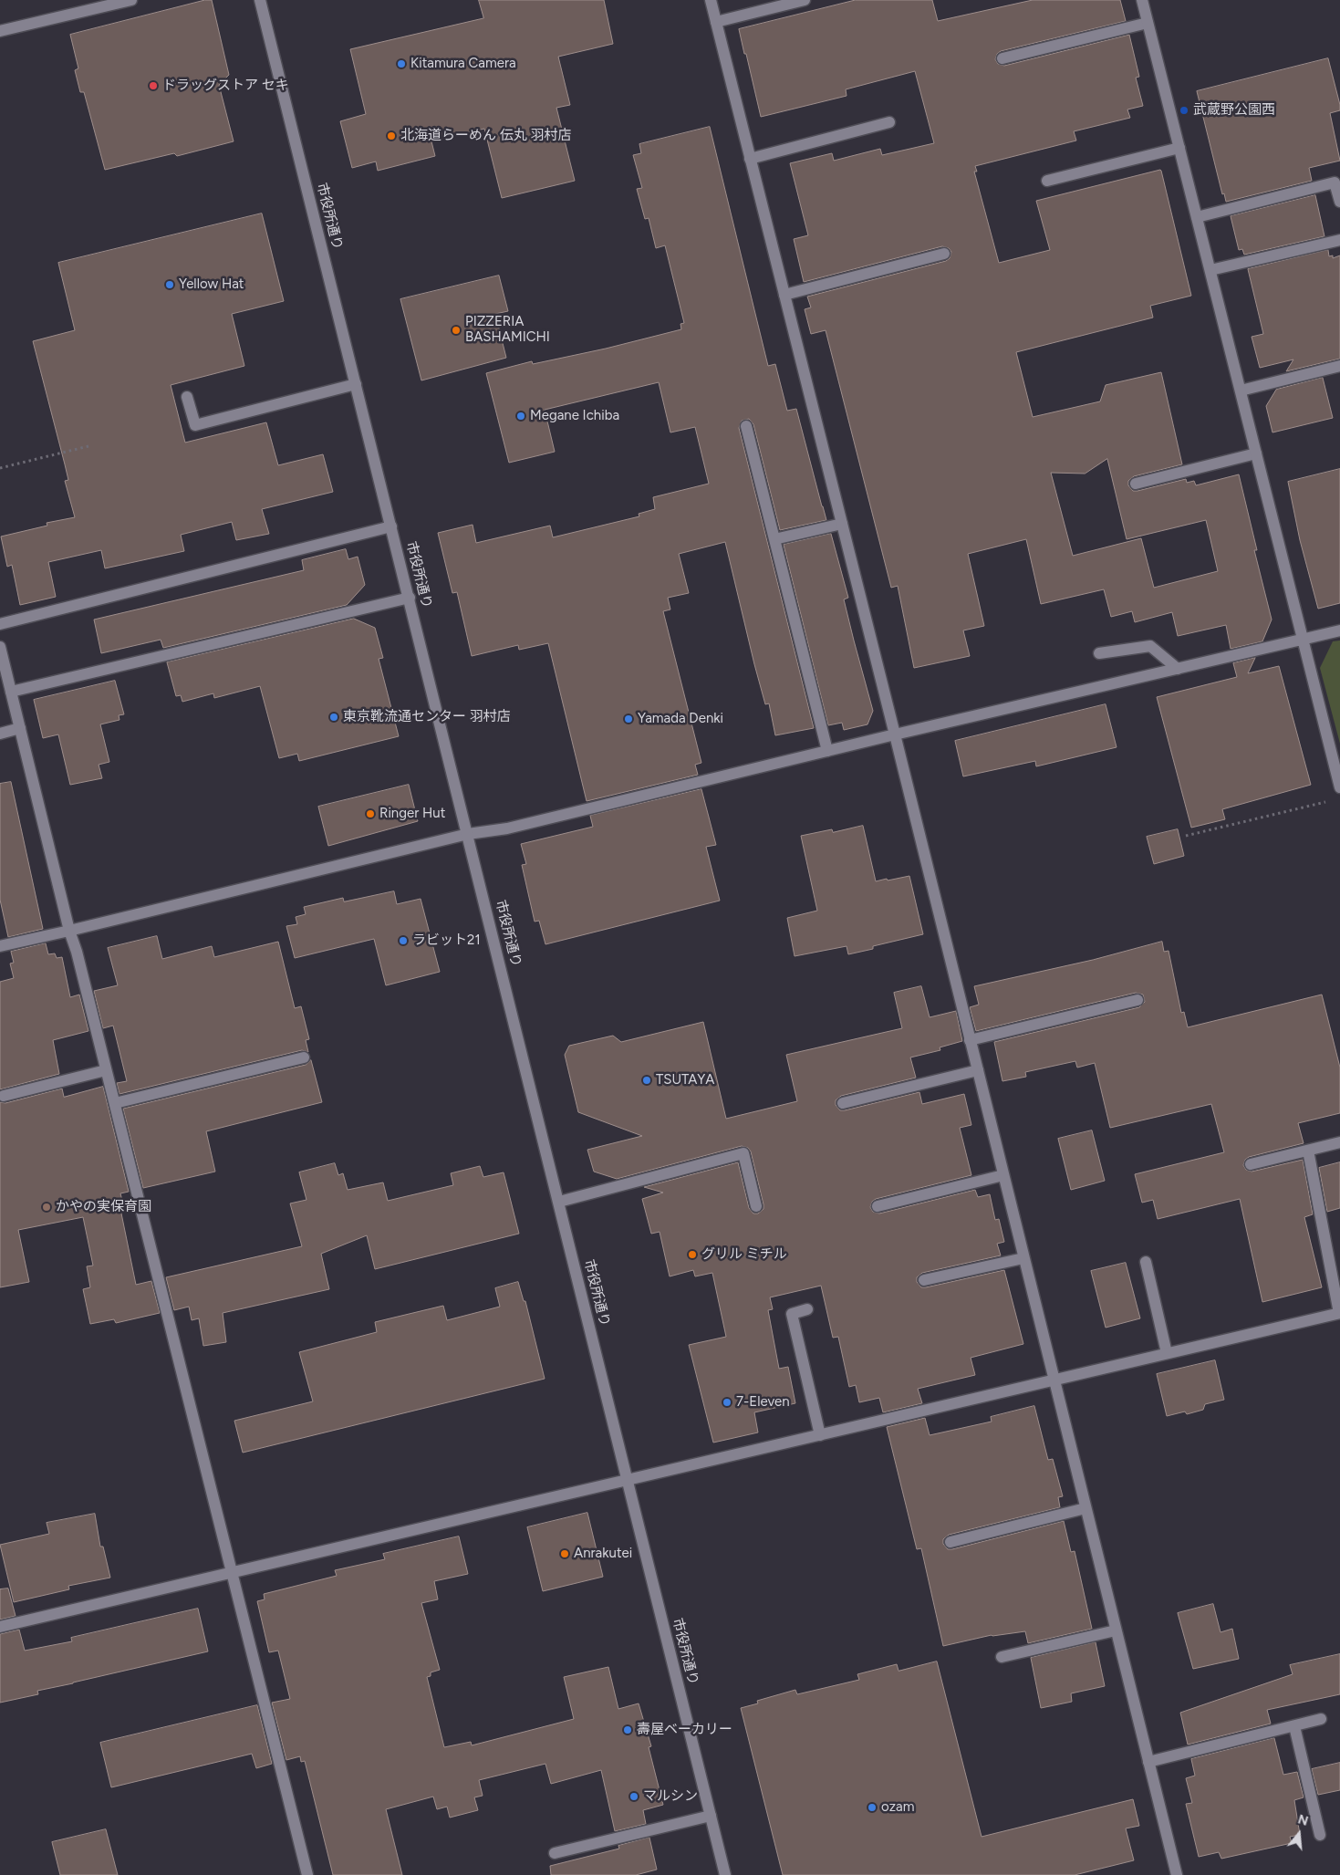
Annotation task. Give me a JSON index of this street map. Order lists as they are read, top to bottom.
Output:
{
  "streets": {
    "street": ["市役所通り"]
  },
  "places": [
    "Kitamura Camera",
    "ドラッグストア セキ",
    "武蔵野公園西",
    "北海道らーめん 伝丸 羽村店",
    "Yellow Hat",
    "PIZZERIA BASHAMICHI",
    "Megane Ichiba",
    "東京靴流通センター 羽村店",
    "Yamada Denki",
    "Ringer Hut",
    "ラビット21",
    "TSUTAYA",
    "かやの実保育園",
    "グリル ミチル",
    "7-Eleven",
    "Anrakutei",
    "壽屋ベーカリー",
    "マルシン",
    "ozam"
  ],
  "north": "top"
}
